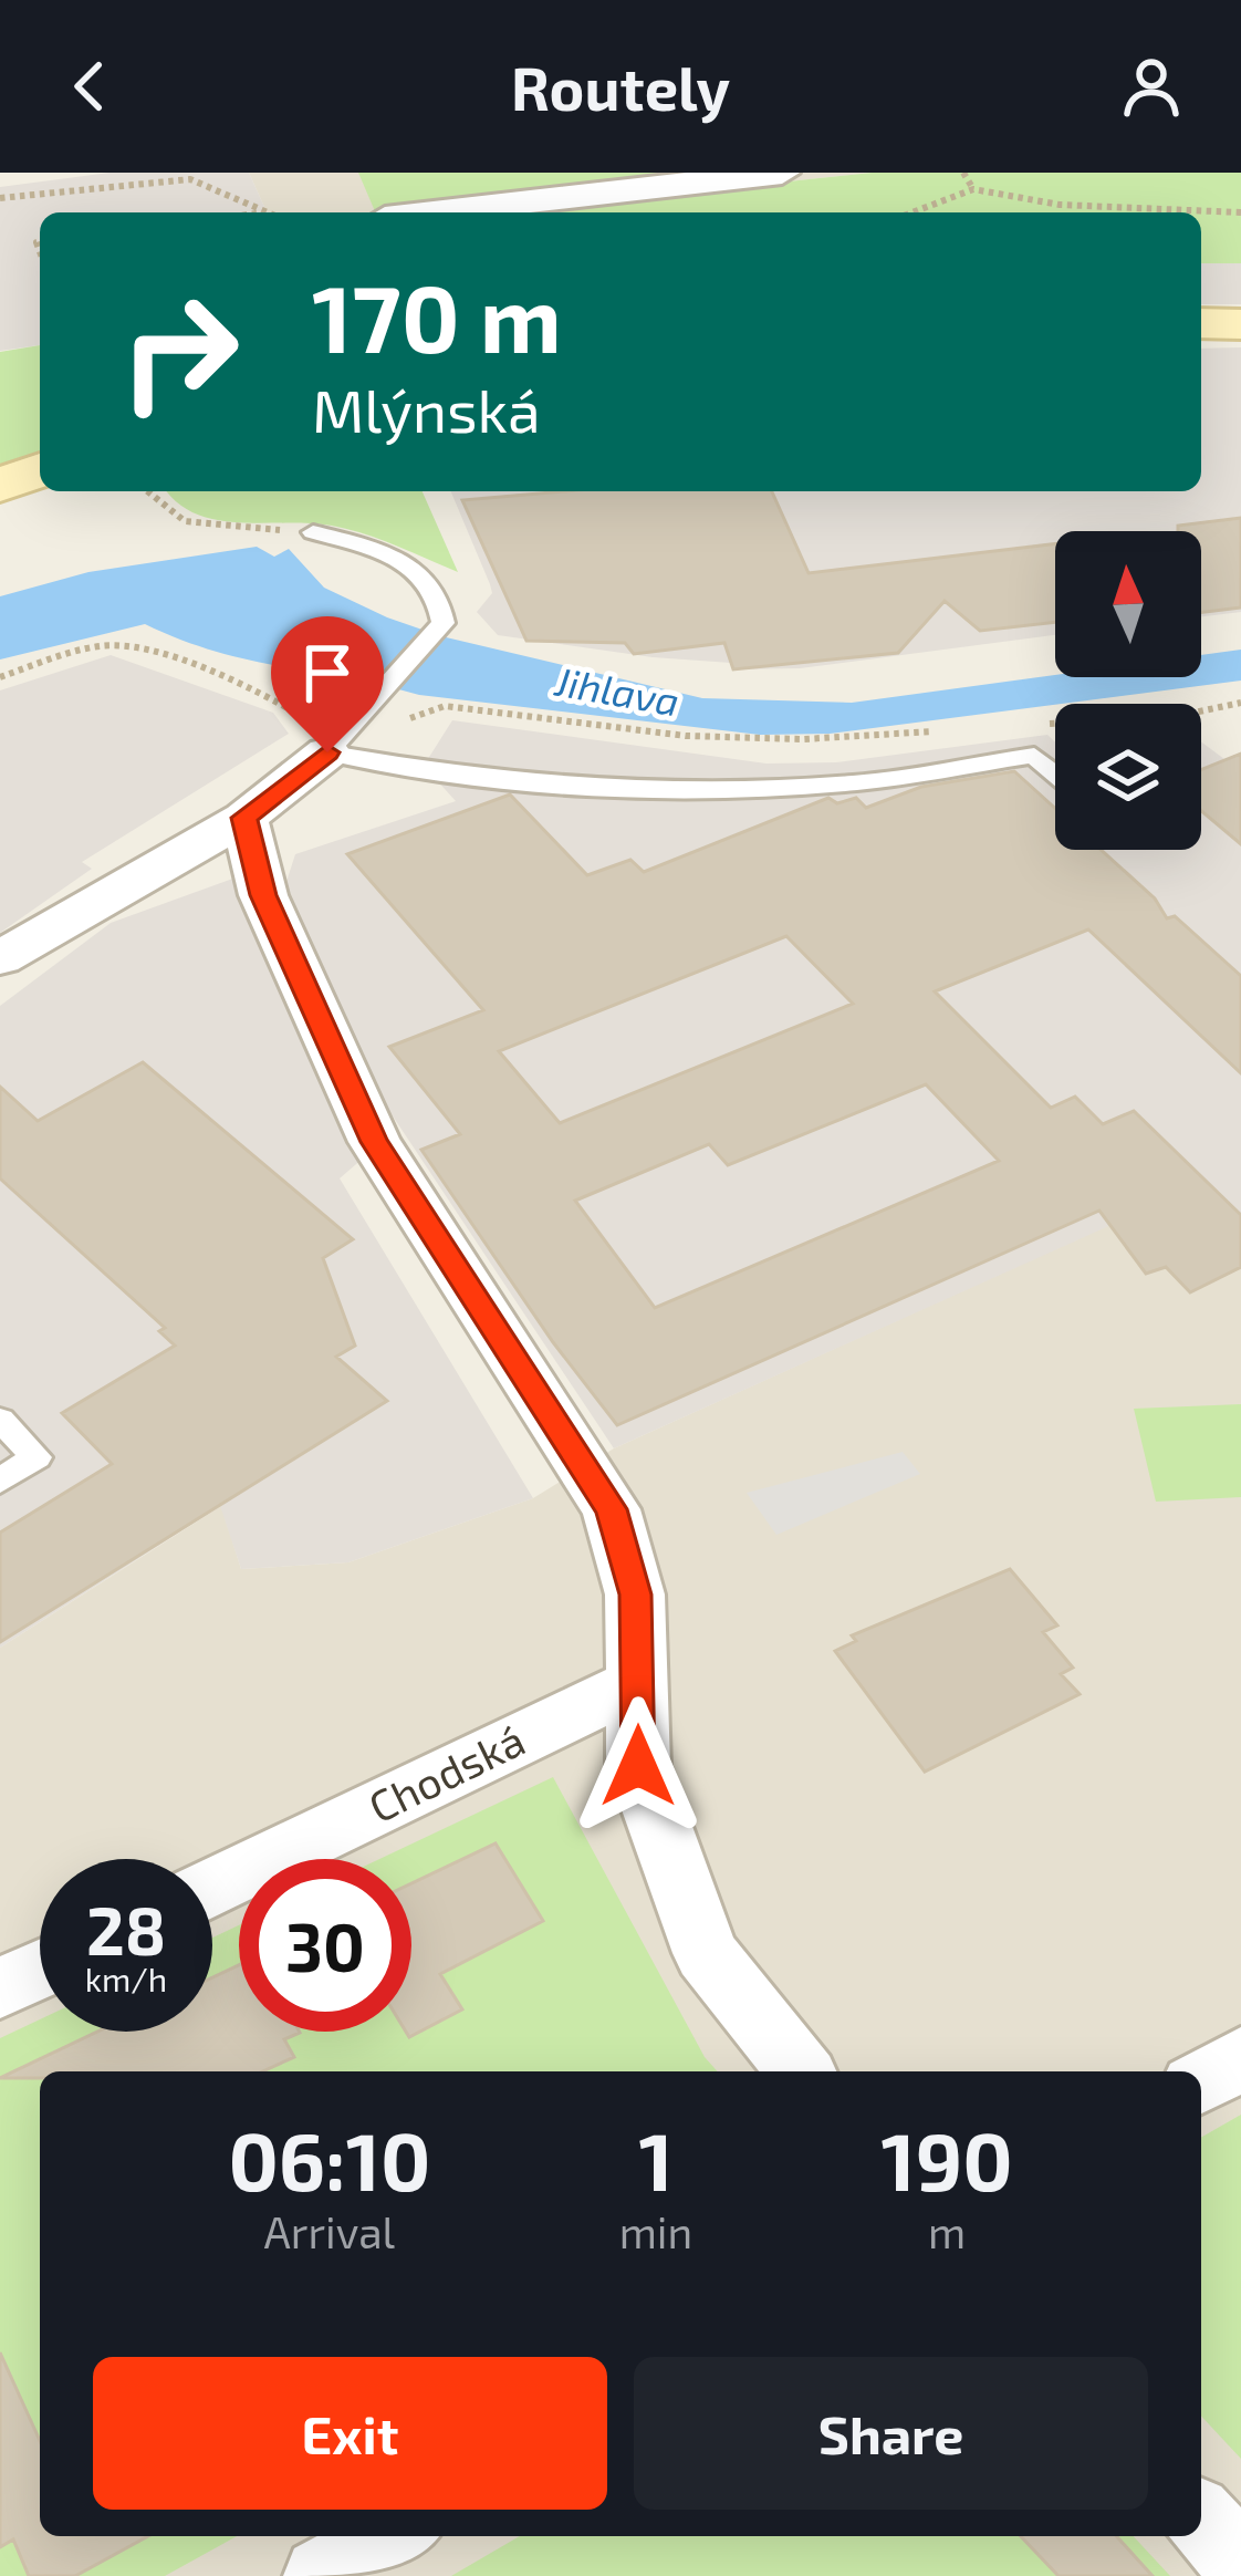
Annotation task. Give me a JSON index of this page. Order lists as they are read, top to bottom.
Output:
{
  "streets": {
    "street": ["Chodská"]
  },
  "water": ["Jihlava"],
  "north": "top",
  "page": {
    "header": "Routely",
    "turn": ["170 m", "Mlýnská"],
    "speed": "28 km/h",
    "limit": "30",
    "eta": [
      "06:10",
      "Arrival",
      "1",
      "min",
      "190",
      "m"
    ],
    "buttons": ["Exit", "Share"]
  }
}
